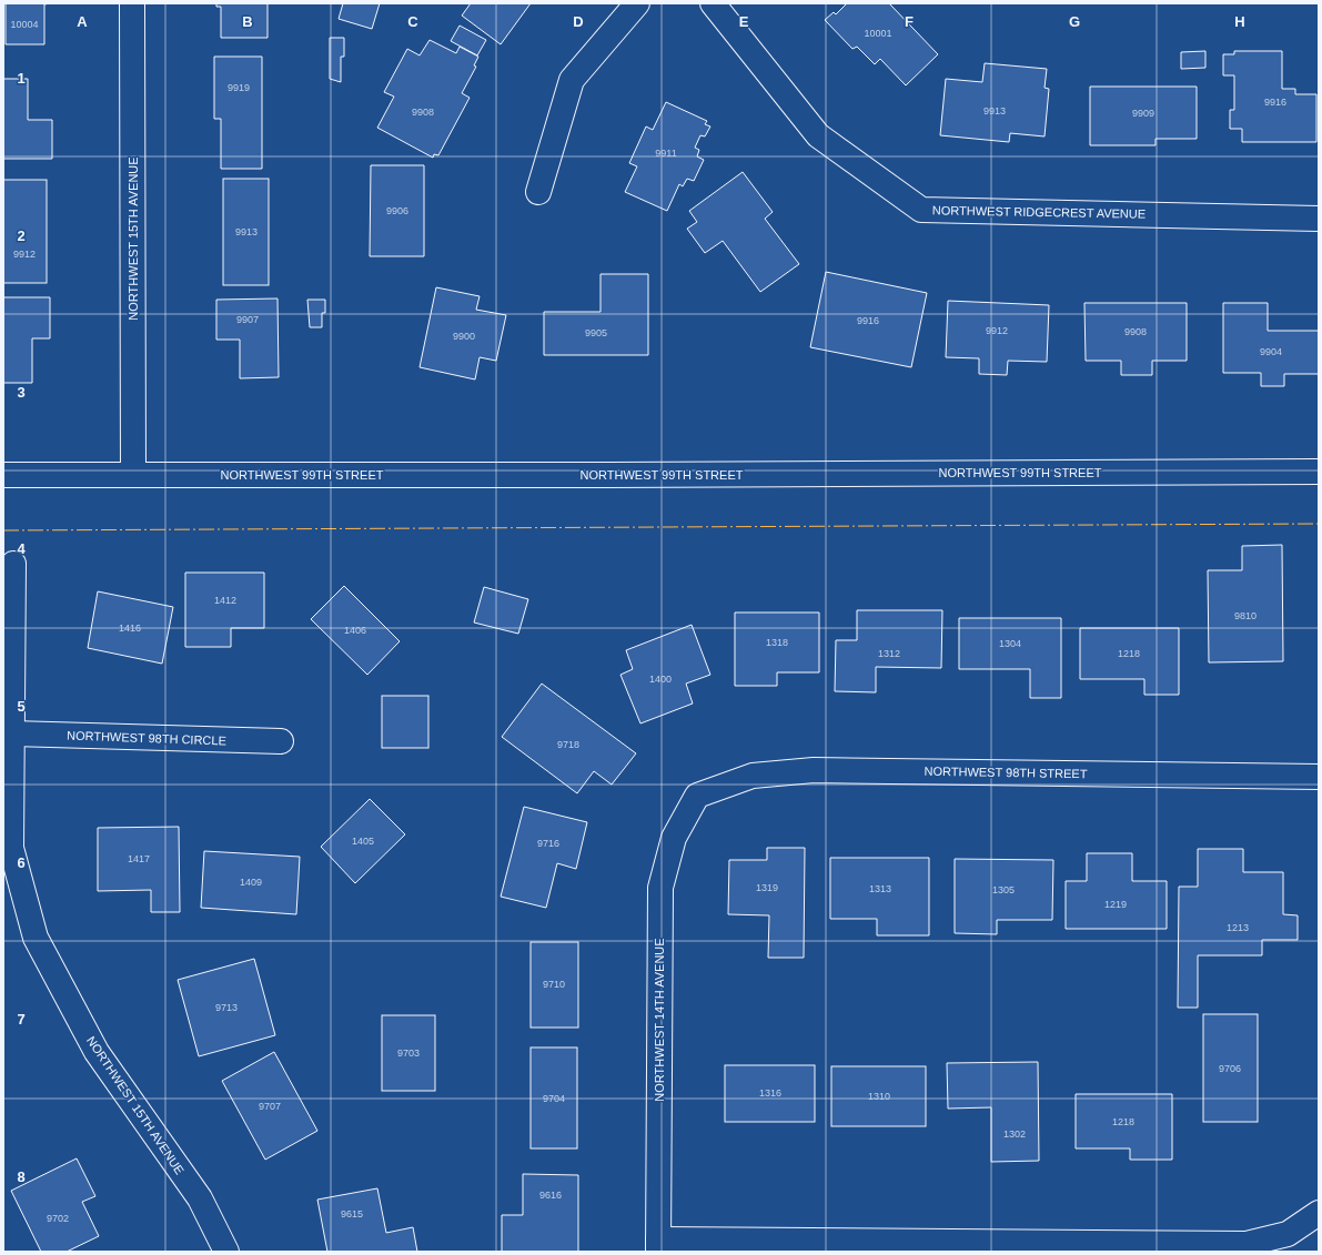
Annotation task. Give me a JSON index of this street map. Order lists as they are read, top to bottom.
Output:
{
  "streets": {
    "street": [
      "NORTHWEST RIDGECREST AVENUE",
      "NORTHWEST 15TH AVENUE",
      "NORTHWEST 99TH STREET",
      "NORTHWEST 98TH CIRCLE",
      "NORTHWEST 98TH STREET",
      "NORTHWEST 14TH AVENUE"
    ]
  },
  "crossings": [
    ["NORTHWEST 15TH AVENUE", "NORTHWEST 99TH STREET"],
    ["NORTHWEST 15TH AVENUE", "NORTHWEST 98TH CIRCLE"],
    ["NORTHWEST 98TH STREET", "NORTHWEST 14TH AVENUE"]
  ],
  "house_numbers": [
    "10004",
    "10001",
    "9919",
    "9916",
    "9913",
    "9908",
    "9909",
    "9911",
    "9906",
    "9913",
    "9912",
    "9907",
    "9916",
    "9912",
    "9908",
    "9905",
    "9900",
    "9904",
    "1412",
    "9810",
    "1416",
    "1406",
    "1318",
    "1304",
    "1312",
    "1218",
    "1400",
    "9718",
    "1405",
    "9716",
    "1417",
    "1409",
    "1319",
    "1313",
    "1305",
    "1219",
    "1213",
    "9710",
    "9713",
    "9703",
    "9706",
    "1316",
    "1310",
    "9704",
    "9707",
    "1218",
    "1302",
    "9616",
    "9615",
    "9702"
  ],
  "grid": {
    "columns": [
      "A",
      "B",
      "C",
      "D",
      "E",
      "F",
      "G",
      "H"
    ],
    "rows": [
      "1",
      "2",
      "3",
      "4",
      "5",
      "6",
      "7",
      "8"
    ]
  }
}
